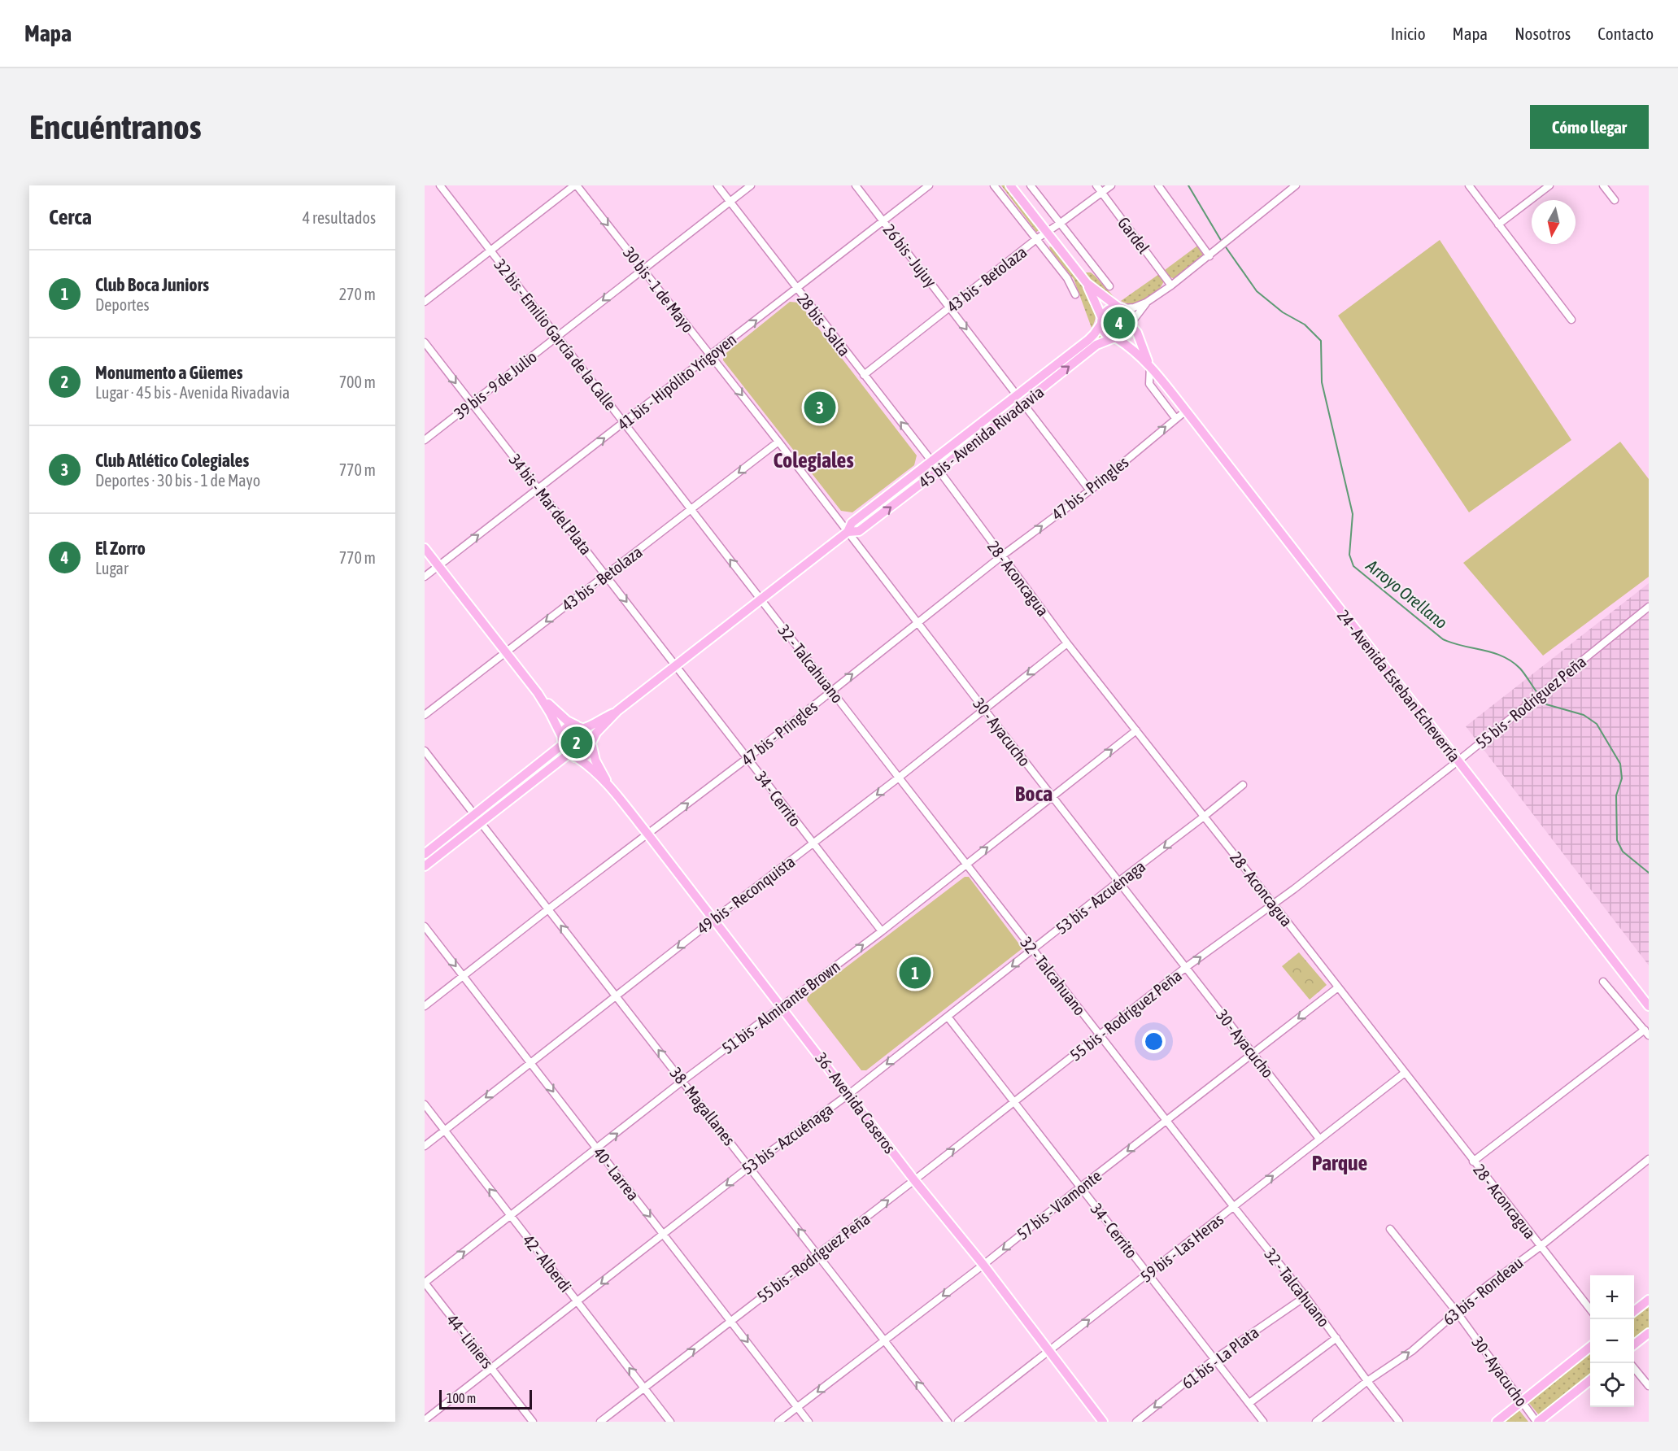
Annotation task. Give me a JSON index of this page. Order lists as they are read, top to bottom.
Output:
{
  "streets": {
    "main road": ["45 bis - Avenida Rivadavia", "24 - Avenida Esteban Echeverría", "36 - Avenida Caseros"],
    "street": [
      "Gardel",
      "26 bis - Jujuy",
      "43 bis - Betolaza",
      "30 bis - 1 de Mayo",
      "28 bis - Salta",
      "32 bis - Emilio García de la Calle",
      "41 bis - Hipólito Yrigoyen",
      "39 bis - 9 de Julio",
      "47 bis - Pringles",
      "34 bis - Mar del Plata",
      "28 - Aconcagua",
      "32 - Talcahuano",
      "55 bis - Rodríguez Peña",
      "30 - Ayacucho",
      "34 - Cerrito",
      "49 bis - Reconquista",
      "53 bis - Azcuénaga",
      "51 bis - Almirante Brown",
      "38 - Magallanes",
      "40 - Larrea",
      "57 bis - Viamonte",
      "59 bis - Las Heras",
      "42 - Alberdi",
      "63 bis - Rondeau",
      "44 - Liniers",
      "61 bis - La Plata"
    ]
  },
  "crossings": [
    ["Gardel", "43 bis - Betolaza"],
    ["26 bis - Jujuy", "43 bis - Betolaza"],
    ["26 bis - Jujuy", "41 bis - Hipólito Yrigoyen"],
    ["26 bis - Jujuy", "45 bis - Avenida Rivadavia"],
    ["26 bis - Jujuy", "47 bis - Pringles"],
    ["43 bis - Betolaza", "30 bis - 1 de Mayo"],
    ["43 bis - Betolaza", "28 bis - Salta"],
    ["43 bis - Betolaza", "32 bis - Emilio García de la Calle"],
    ["43 bis - Betolaza", "34 bis - Mar del Plata"],
    ["30 bis - 1 de Mayo", "41 bis - Hipólito Yrigoyen"],
    ["30 bis - 1 de Mayo", "39 bis - 9 de Julio"],
    ["30 bis - 1 de Mayo", "45 bis - Avenida Rivadavia"],
    ["30 bis - 1 de Mayo", "30 - Ayacucho"],
    ["28 bis - Salta", "41 bis - Hipólito Yrigoyen"],
    ["28 bis - Salta", "39 bis - 9 de Julio"],
    ["28 bis - Salta", "45 bis - Avenida Rivadavia"],
    ["28 bis - Salta", "28 - Aconcagua"],
    ["32 bis - Emilio García de la Calle", "41 bis - Hipólito Yrigoyen"],
    ["32 bis - Emilio García de la Calle", "39 bis - 9 de Julio"],
    ["32 bis - Emilio García de la Calle", "45 bis - Avenida Rivadavia"],
    ["32 bis - Emilio García de la Calle", "32 - Talcahuano"],
    ["41 bis - Hipólito Yrigoyen", "34 bis - Mar del Plata"],
    ["39 bis - 9 de Julio", "34 bis - Mar del Plata"],
    ["45 bis - Avenida Rivadavia", "34 bis - Mar del Plata"],
    ["45 bis - Avenida Rivadavia", "28 - Aconcagua"],
    ["45 bis - Avenida Rivadavia", "32 - Talcahuano"],
    ["45 bis - Avenida Rivadavia", "24 - Avenida Esteban Echeverría"],
    ["45 bis - Avenida Rivadavia", "30 - Ayacucho"],
    ["45 bis - Avenida Rivadavia", "34 - Cerrito"],
    ["45 bis - Avenida Rivadavia", "36 - Avenida Caseros"],
    ["47 bis - Pringles", "28 - Aconcagua"],
    ["47 bis - Pringles", "32 - Talcahuano"],
    ["47 bis - Pringles", "24 - Avenida Esteban Echeverría"],
    ["47 bis - Pringles", "30 - Ayacucho"],
    ["47 bis - Pringles", "34 - Cerrito"],
    ["47 bis - Pringles", "36 - Avenida Caseros"],
    ["47 bis - Pringles", "38 - Magallanes"],
    ["47 bis - Pringles", "40 - Larrea"],
    ["34 bis - Mar del Plata", "34 - Cerrito"],
    ["28 - Aconcagua", "55 bis - Rodríguez Peña"],
    ["28 - Aconcagua", "49 bis - Reconquista"],
    ["28 - Aconcagua", "53 bis - Azcuénaga"],
    ["28 - Aconcagua", "51 bis - Almirante Brown"],
    ["28 - Aconcagua", "57 bis - Viamonte"],
    ["28 - Aconcagua", "59 bis - Las Heras"],
    ["28 - Aconcagua", "63 bis - Rondeau"],
    ["32 - Talcahuano", "55 bis - Rodríguez Peña"],
    ["32 - Talcahuano", "49 bis - Reconquista"],
    ["32 - Talcahuano", "53 bis - Azcuénaga"],
    ["32 - Talcahuano", "51 bis - Almirante Brown"],
    ["32 - Talcahuano", "57 bis - Viamonte"],
    ["32 - Talcahuano", "59 bis - Las Heras"],
    ["32 - Talcahuano", "63 bis - Rondeau"],
    ["32 - Talcahuano", "61 bis - La Plata"],
    ["24 - Avenida Esteban Echeverría", "55 bis - Rodríguez Peña"],
    ["55 bis - Rodríguez Peña", "30 - Ayacucho"],
    ["55 bis - Rodríguez Peña", "34 - Cerrito"],
    ["55 bis - Rodríguez Peña", "36 - Avenida Caseros"],
    ["55 bis - Rodríguez Peña", "38 - Magallanes"],
    ["55 bis - Rodríguez Peña", "40 - Larrea"],
    ["55 bis - Rodríguez Peña", "42 - Alberdi"],
    ["30 - Ayacucho", "49 bis - Reconquista"],
    ["30 - Ayacucho", "53 bis - Azcuénaga"],
    ["30 - Ayacucho", "51 bis - Almirante Brown"],
    ["30 - Ayacucho", "57 bis - Viamonte"],
    ["30 - Ayacucho", "59 bis - Las Heras"],
    ["30 - Ayacucho", "63 bis - Rondeau"],
    ["34 - Cerrito", "49 bis - Reconquista"],
    ["34 - Cerrito", "53 bis - Azcuénaga"],
    ["34 - Cerrito", "51 bis - Almirante Brown"],
    ["34 - Cerrito", "57 bis - Viamonte"],
    ["34 - Cerrito", "59 bis - Las Heras"],
    ["34 - Cerrito", "61 bis - La Plata"],
    ["49 bis - Reconquista", "36 - Avenida Caseros"],
    ["49 bis - Reconquista", "38 - Magallanes"],
    ["49 bis - Reconquista", "40 - Larrea"],
    ["49 bis - Reconquista", "42 - Alberdi"],
    ["53 bis - Azcuénaga", "36 - Avenida Caseros"],
    ["53 bis - Azcuénaga", "38 - Magallanes"],
    ["53 bis - Azcuénaga", "40 - Larrea"],
    ["53 bis - Azcuénaga", "42 - Alberdi"],
    ["53 bis - Azcuénaga", "44 - Liniers"],
    ["51 bis - Almirante Brown", "36 - Avenida Caseros"],
    ["51 bis - Almirante Brown", "38 - Magallanes"],
    ["51 bis - Almirante Brown", "40 - Larrea"],
    ["51 bis - Almirante Brown", "42 - Alberdi"],
    ["51 bis - Almirante Brown", "44 - Liniers"],
    ["36 - Avenida Caseros", "57 bis - Viamonte"],
    ["36 - Avenida Caseros", "59 bis - Las Heras"],
    ["38 - Magallanes", "57 bis - Viamonte"],
    ["40 - Larrea", "57 bis - Viamonte"]
  ],
  "one_way": [
    "30 bis - 1 de Mayo",
    "41 bis - Hipólito Yrigoyen",
    "47 bis - Pringles",
    "34 bis - Mar del Plata",
    "55 bis - Rodríguez Peña",
    "49 bis - Reconquista",
    "53 bis - Azcuénaga",
    "51 bis - Almirante Brown",
    "38 - Magallanes",
    "40 - Larrea",
    "57 bis - Viamonte",
    "59 bis - Las Heras",
    "42 - Alberdi",
    "61 bis - La Plata"
  ],
  "districts": ["Colegiales", "Boca", "Parque"],
  "water": ["Arroyo Orellano"],
  "scale_bar": "100 m",
  "north": "bottom",
  "page": {
    "header": "Mapa",
    "nav": [
      "Inicio",
      "Mapa",
      "Nosotros",
      "Contacto"
    ],
    "buttons": "Cómo llegar",
    "title": "Encuéntranos",
    "heading": ["Cerca", "4 resultados"],
    "list": [
      {
        "mark": "1",
        "name": "Club Boca Juniors",
        "note": "Deportes",
        "value": "270 m"
      },
      {
        "mark": "2",
        "name": "Monumento a Güemes",
        "note": "Lugar · 45 bis - Avenida Rivadavia",
        "value": "700 m"
      },
      {
        "mark": "3",
        "name": "Club Atlético Colegiales",
        "note": "Deportes · 30 bis - 1 de Mayo",
        "value": "770 m"
      },
      {
        "mark": "4",
        "name": "El Zorro",
        "note": "Lugar",
        "value": "770 m"
      }
    ],
    "pins": [
      "4",
      "3",
      "2",
      "1"
    ],
    "map_buttons": ["+", "−"],
    "scale": "100 m"
  }
}
